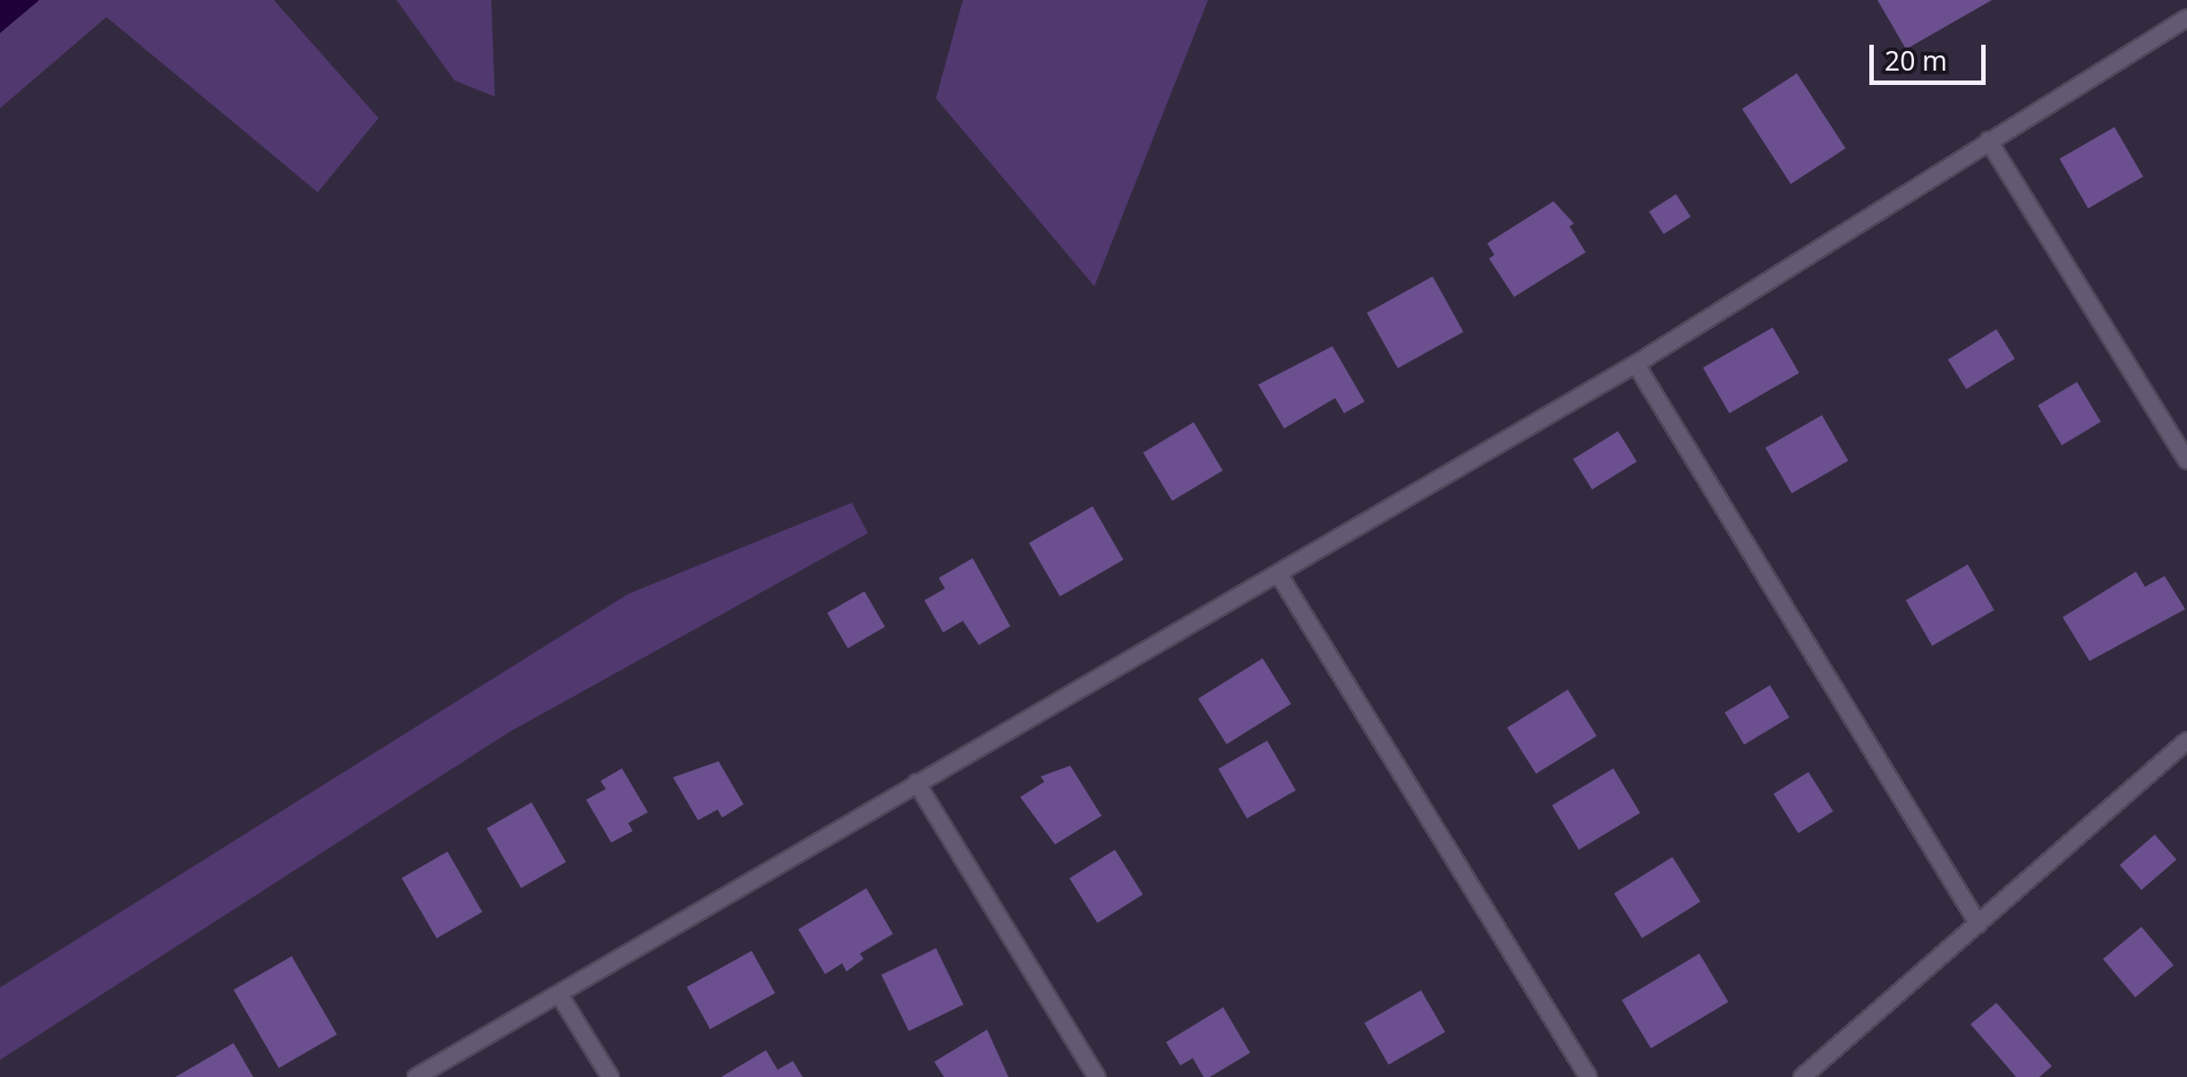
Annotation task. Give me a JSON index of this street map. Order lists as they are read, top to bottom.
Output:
{
  "scale_bar": "20 m"
}
